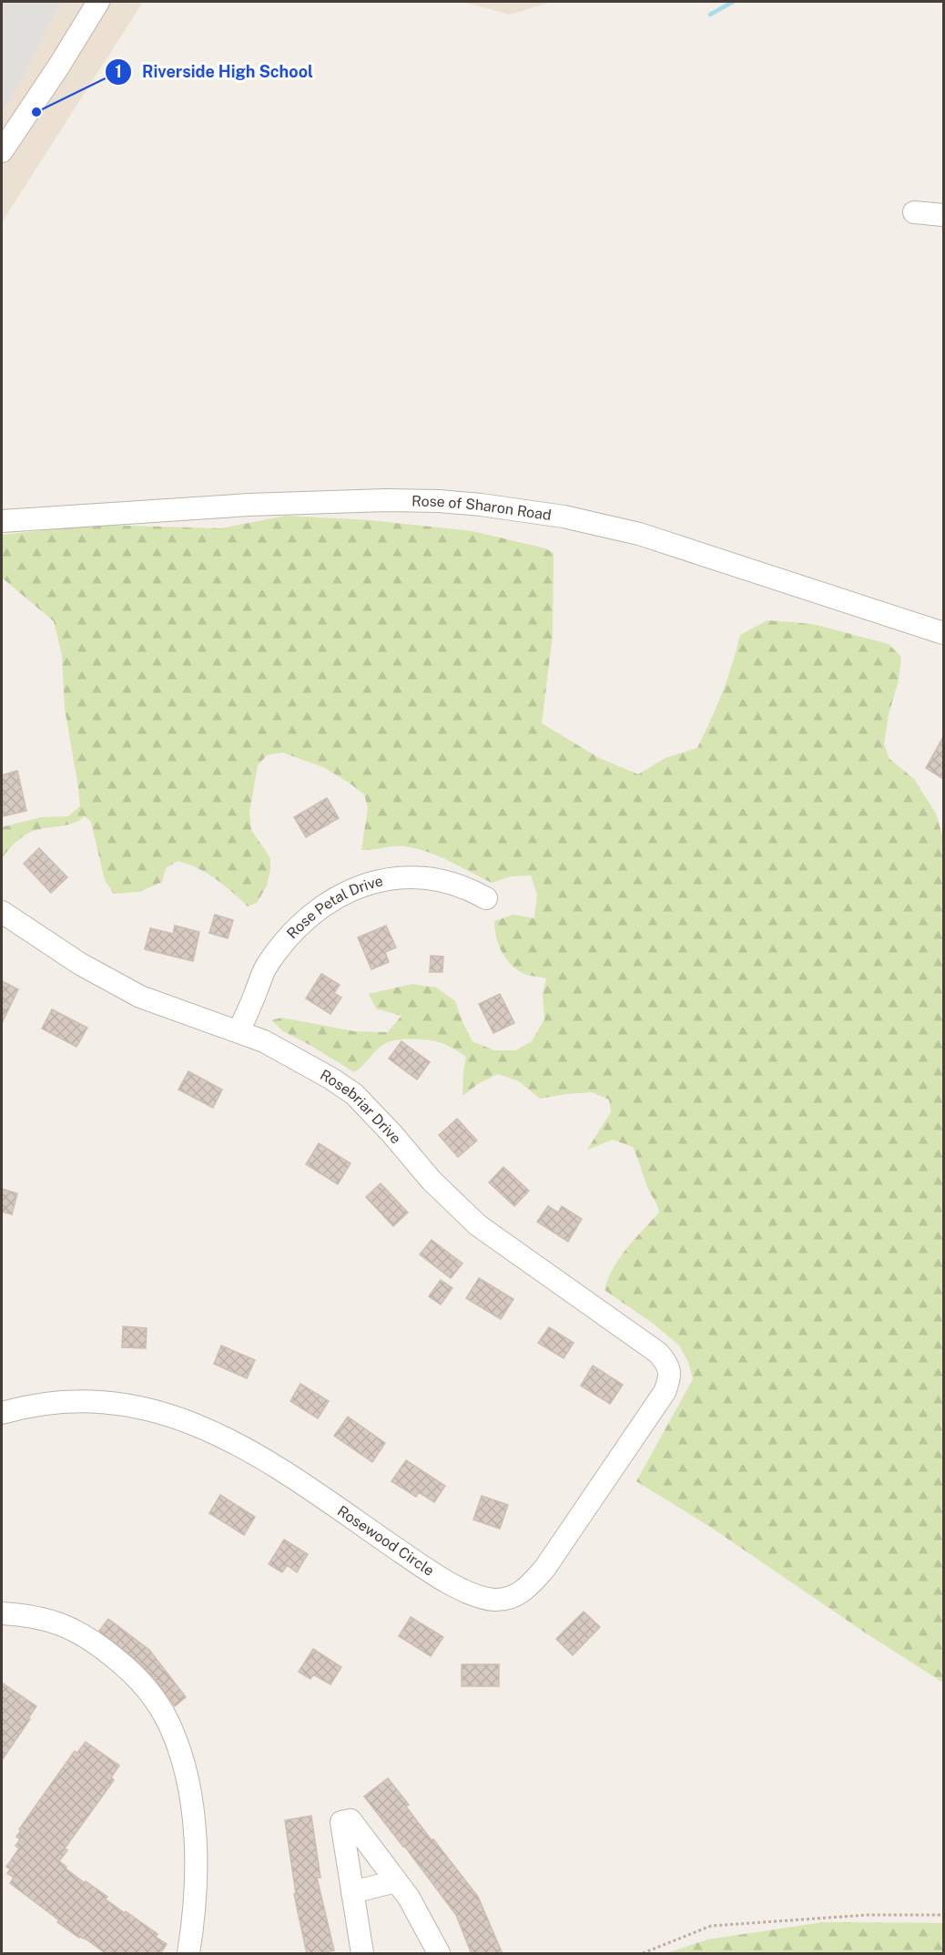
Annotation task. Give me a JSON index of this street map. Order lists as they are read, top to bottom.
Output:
{
  "streets": {
    "street": [
      "Rose of Sharon Road",
      "Rose Petal Drive",
      "Rosebriar Drive",
      "Rosewood Circle"
    ]
  },
  "crossings": [
    ["Rose Petal Drive", "Rosebriar Drive"],
    ["Rosebriar Drive", "Rosewood Circle"]
  ],
  "places": ["Riverside High School"]
}
